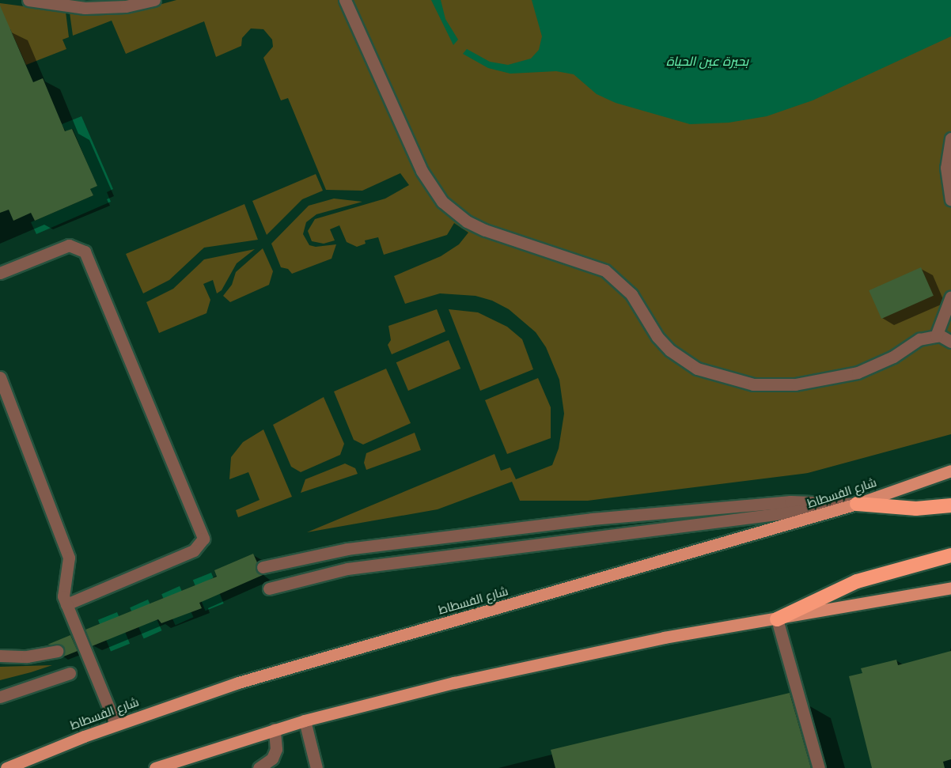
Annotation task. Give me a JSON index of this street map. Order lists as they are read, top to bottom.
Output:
{
  "streets": {
    "main road": ["شارع الفسطاط"]
  },
  "water": ["بحيرة عين الحياة"]
}
